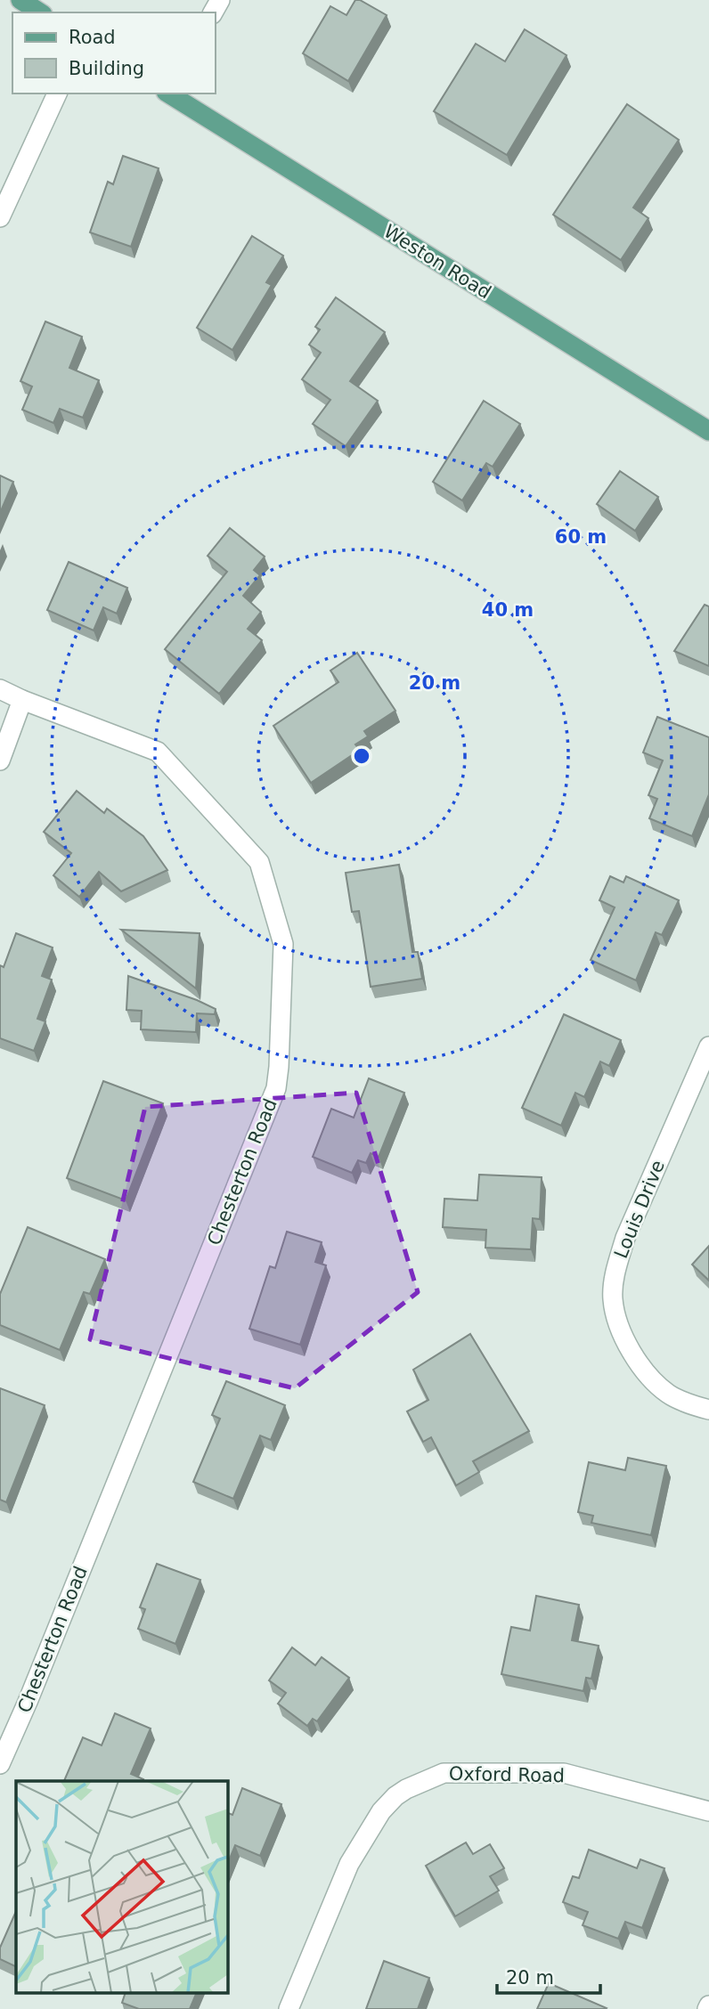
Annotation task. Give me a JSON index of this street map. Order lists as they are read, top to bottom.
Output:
{
  "streets": {
    "main road": ["Weston Road"],
    "street": ["Chesterton Road", "Louis Drive", "Oxford Road"]
  },
  "legend": ["Road", "Building"],
  "scale_bar": "20 m",
  "rings": ["60 m", "40 m", "20 m"]
}
